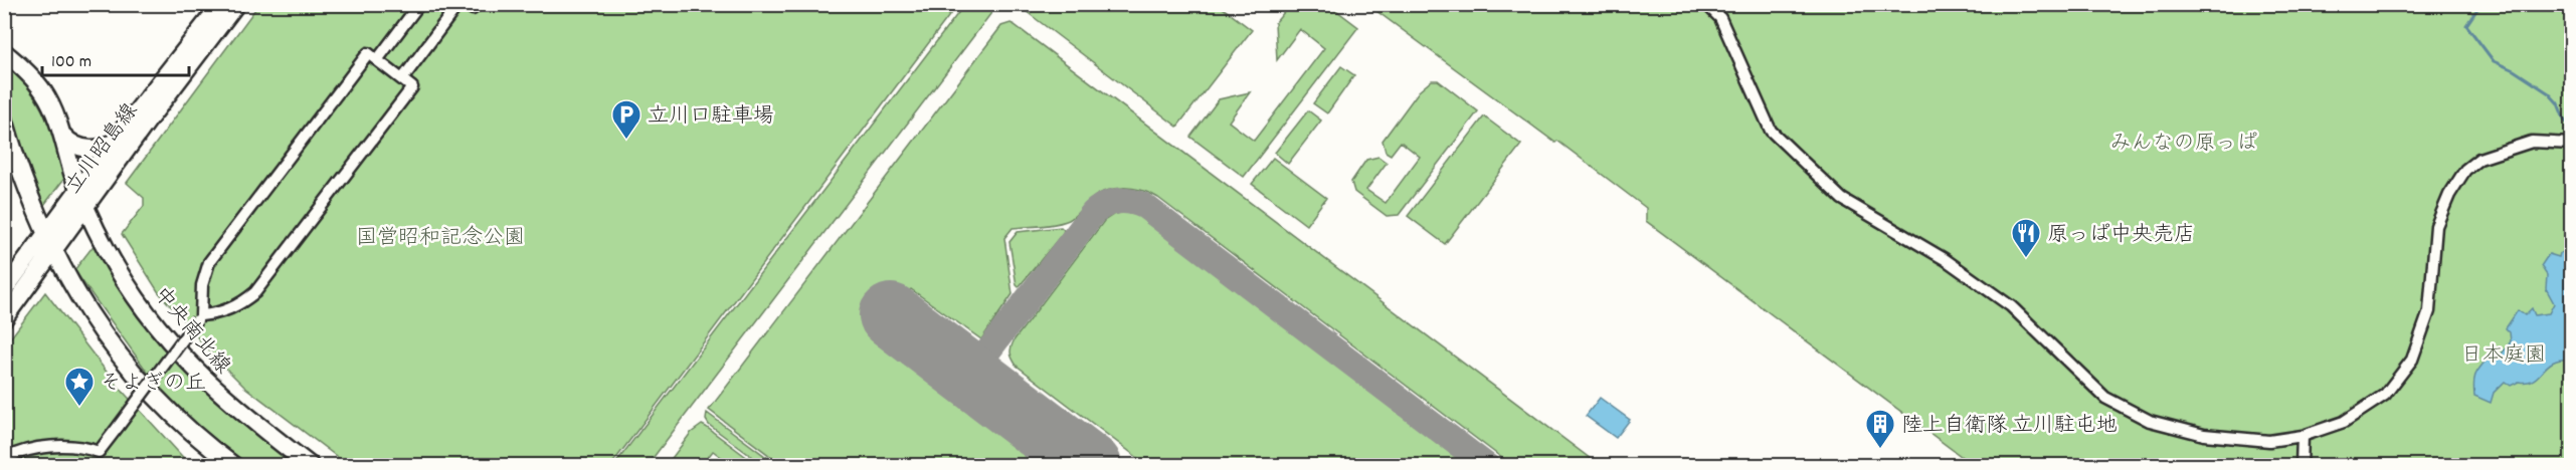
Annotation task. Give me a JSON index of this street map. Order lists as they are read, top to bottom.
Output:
{
  "streets": {
    "main road": ["立川昭島線", "中央南北線"]
  },
  "crossings": [
    ["立川昭島線", "中央南北線"]
  ],
  "parks": ["みんなの原っぱ", "国営昭和記念公園", "日本庭園"],
  "places": {
    "parking": ["立川口駐車場"],
    "restaurant": ["原っぱ中央売店"],
    "place": ["そよぎの丘"],
    "building": ["陸上自衛隊 立川駐屯地"]
  },
  "scale_bar": "100 m"
}
